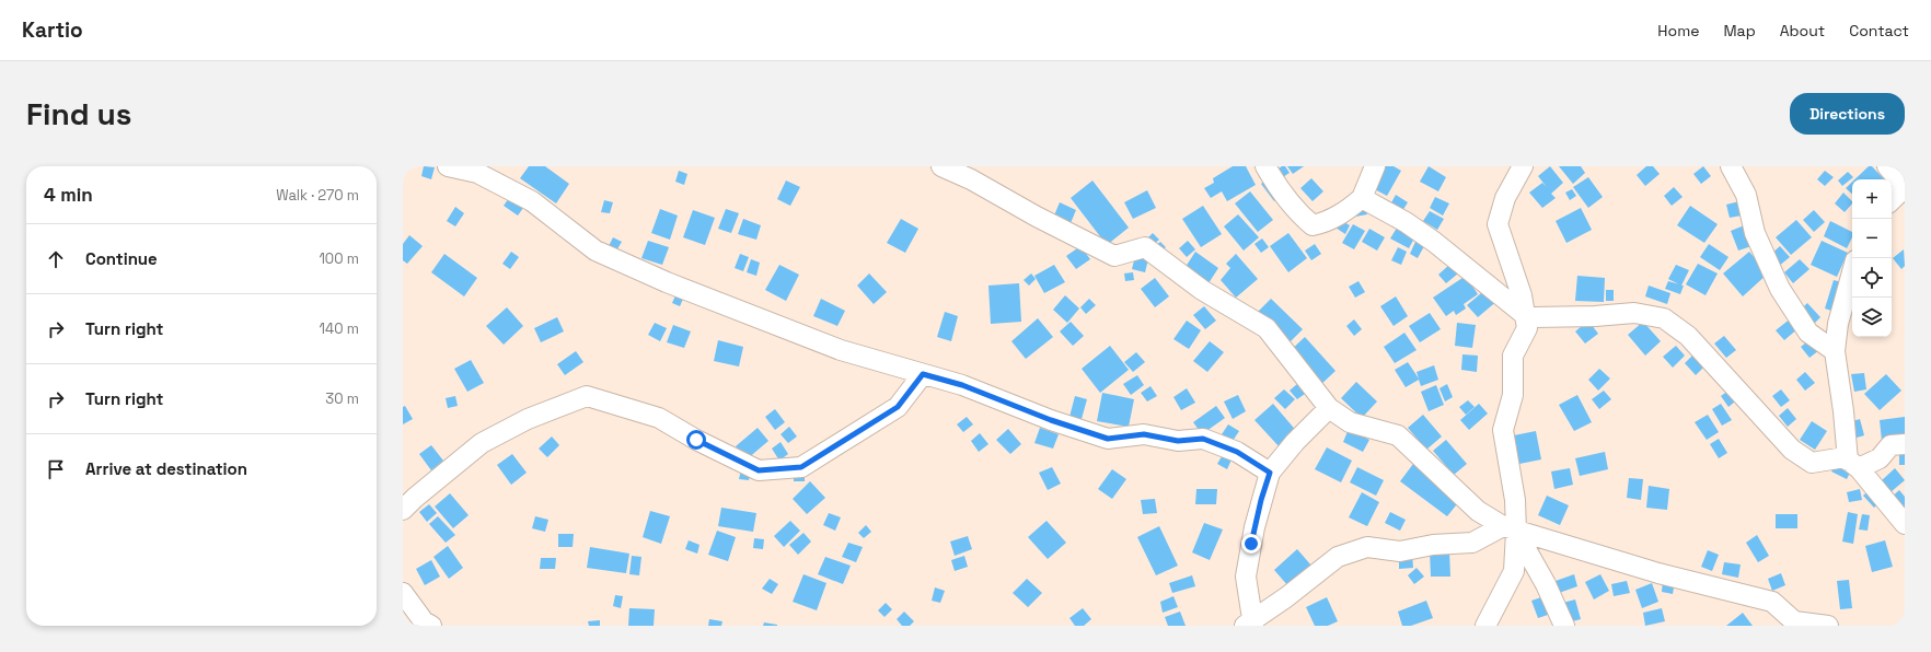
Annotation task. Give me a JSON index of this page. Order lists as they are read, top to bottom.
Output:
{
  "page": {
    "header": "Kartio",
    "nav": [
      "Home",
      "Map",
      "About",
      "Contact"
    ],
    "buttons": "Directions",
    "title": "Find us",
    "heading": ["4 min", "Walk · 270 m"],
    "map_buttons": ["+", "−"],
    "list": [
      ["Continue", "100 m"],
      ["Turn right", "140 m"],
      ["Turn right", "30 m"],
      "Arrive at destination"
    ]
  }
}
